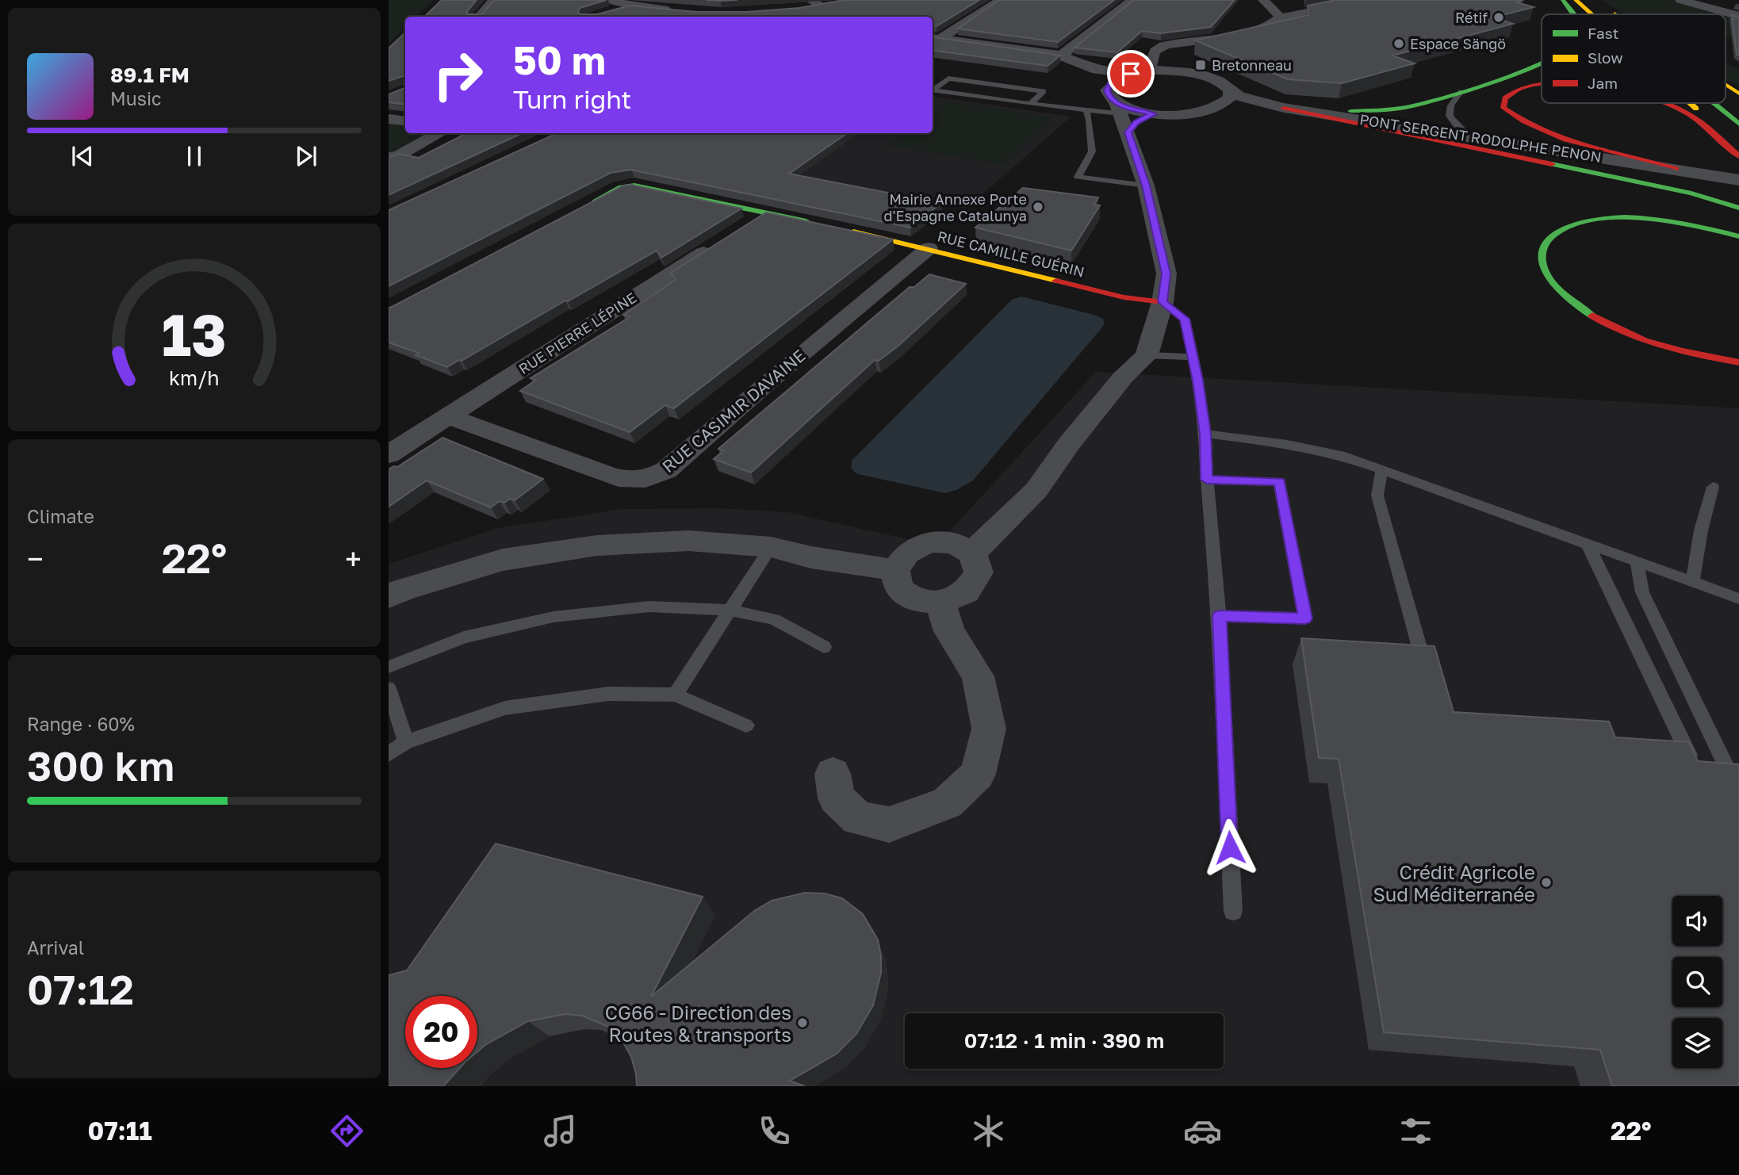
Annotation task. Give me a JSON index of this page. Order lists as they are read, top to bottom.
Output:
{
  "streets": {
    "main road": ["RUE CAMILLE GUÉRIN"],
    "street": ["PONT SERGENT RODOLPHE PENON", "RUE PIERRE LÉPINE", "RUE CASIMIR DAVAINE"]
  },
  "crossings": [
    ["RUE CAMILLE GUÉRIN", "RUE CASIMIR DAVAINE"],
    ["RUE PIERRE LÉPINE", "RUE CASIMIR DAVAINE"]
  ],
  "places": {
    "other": [
      "Rétif",
      "Espace Sängö",
      "Mairie Annexe Porte d'Espagne Catalunya",
      "Crédit Agricole Sud Méditerranée",
      "CG66 - Direction des Routes & transports"
    ],
    "transit": ["Bretonneau"]
  },
  "legend": ["Fast", "Slow", "Jam"],
  "page": {
    "turn": ["50 m", "Turn right"],
    "song": ["89.1 FM", "Music"],
    "tile": [
      "Climate",
      ["Range · 60%", "300 km"],
      ["Arrival", "07:12"]
    ],
    "heat": ["−", "22°", "+"],
    "limit": "20",
    "trip": "07:12 · 1 min · 390 m",
    "tabs": ["07:11", "22°"],
    "gauge": ["13", "km/h"]
  }
}
